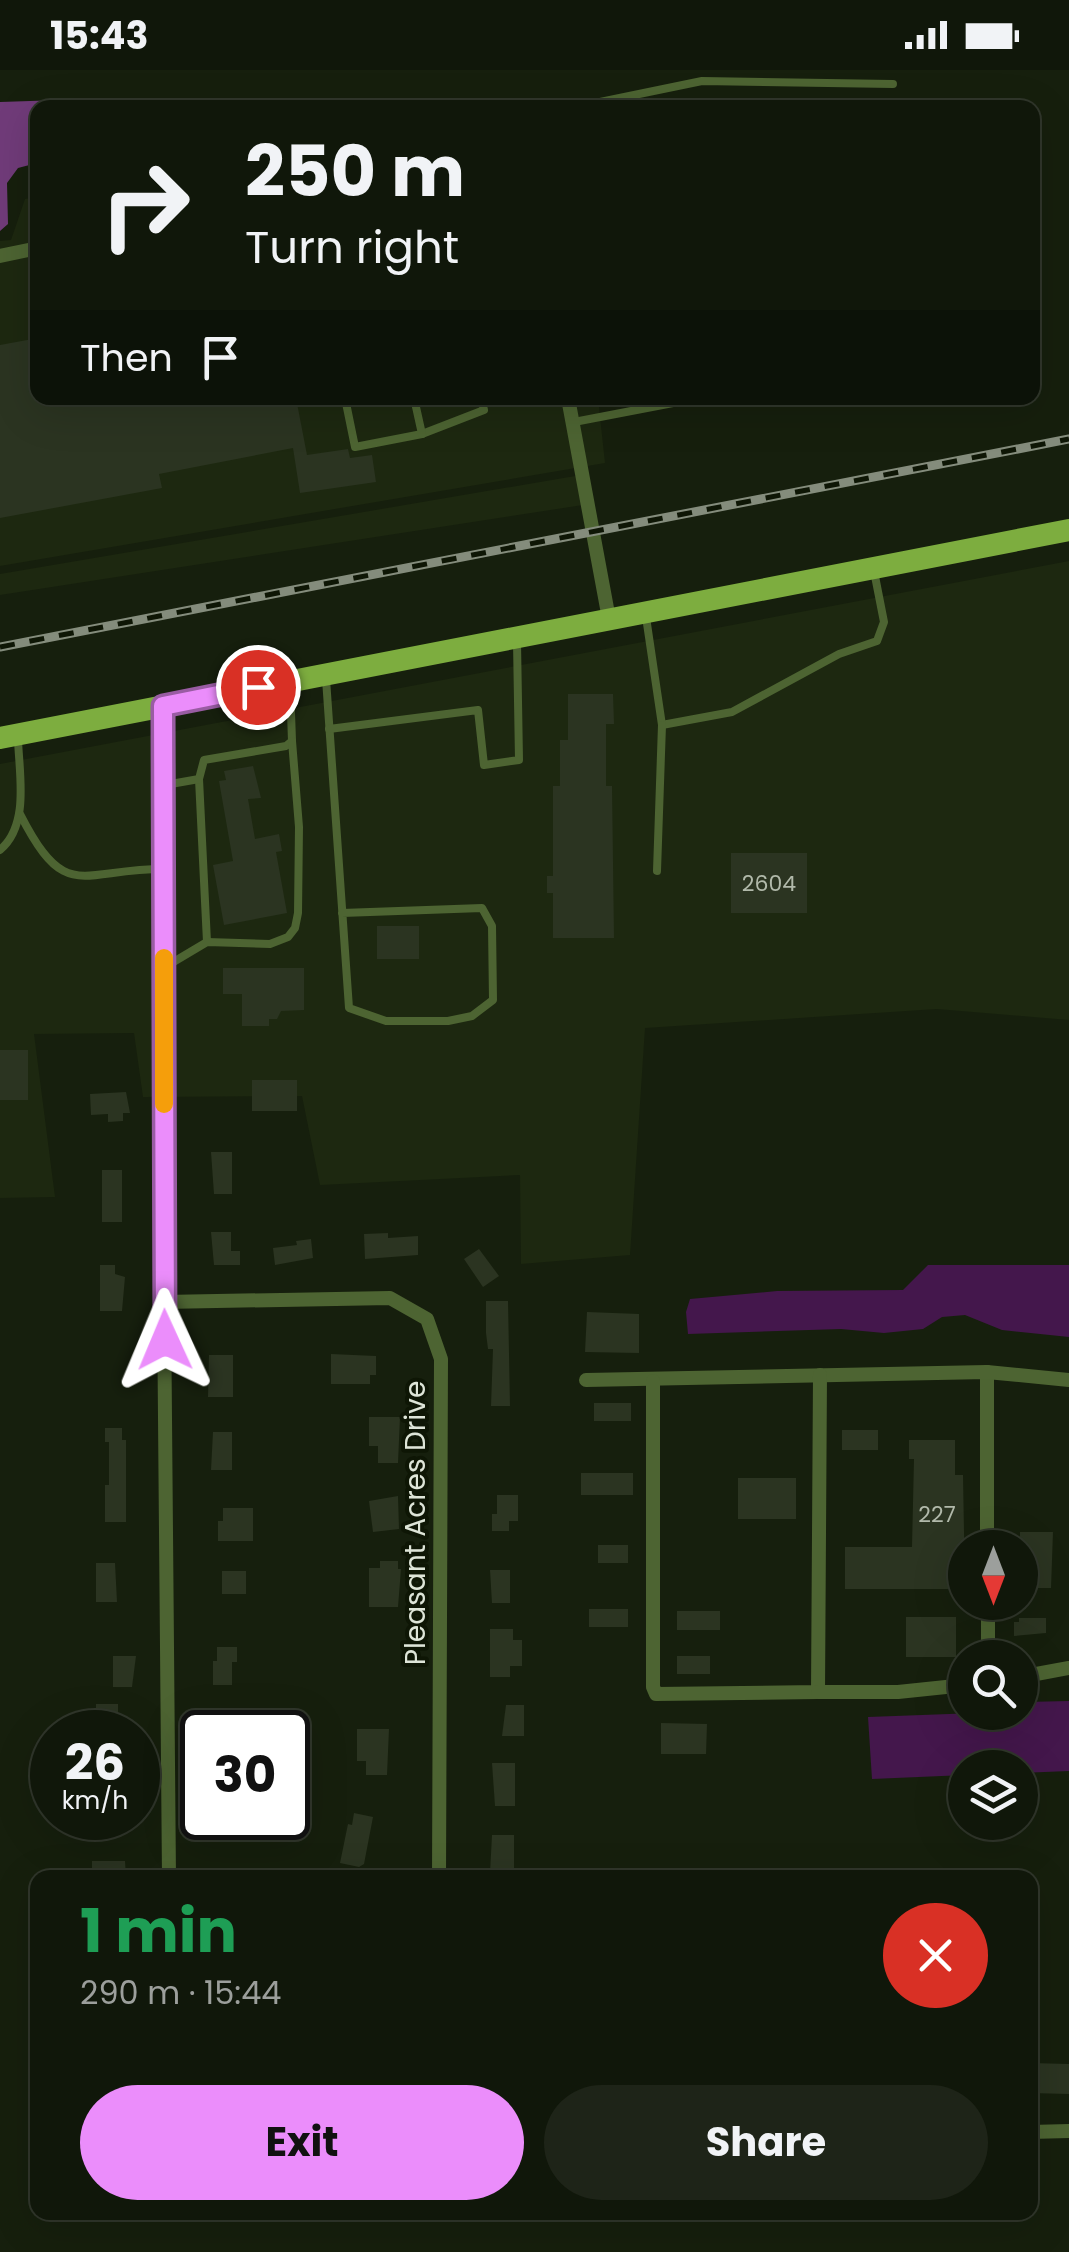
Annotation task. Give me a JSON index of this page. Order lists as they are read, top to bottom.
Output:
{
  "streets": {
    "street": ["Pleasant Acres Drive"]
  },
  "house_numbers": ["2604", "227"],
  "north": "bottom",
  "page": {
    "status": "15:43",
    "turn": ["250 m", "Turn right"],
    "then": "Then",
    "speed": "26 km/h",
    "limit": "30",
    "heading": ["1 min", "290 m · 15:44"],
    "buttons": ["Exit", "Share"]
  }
}
